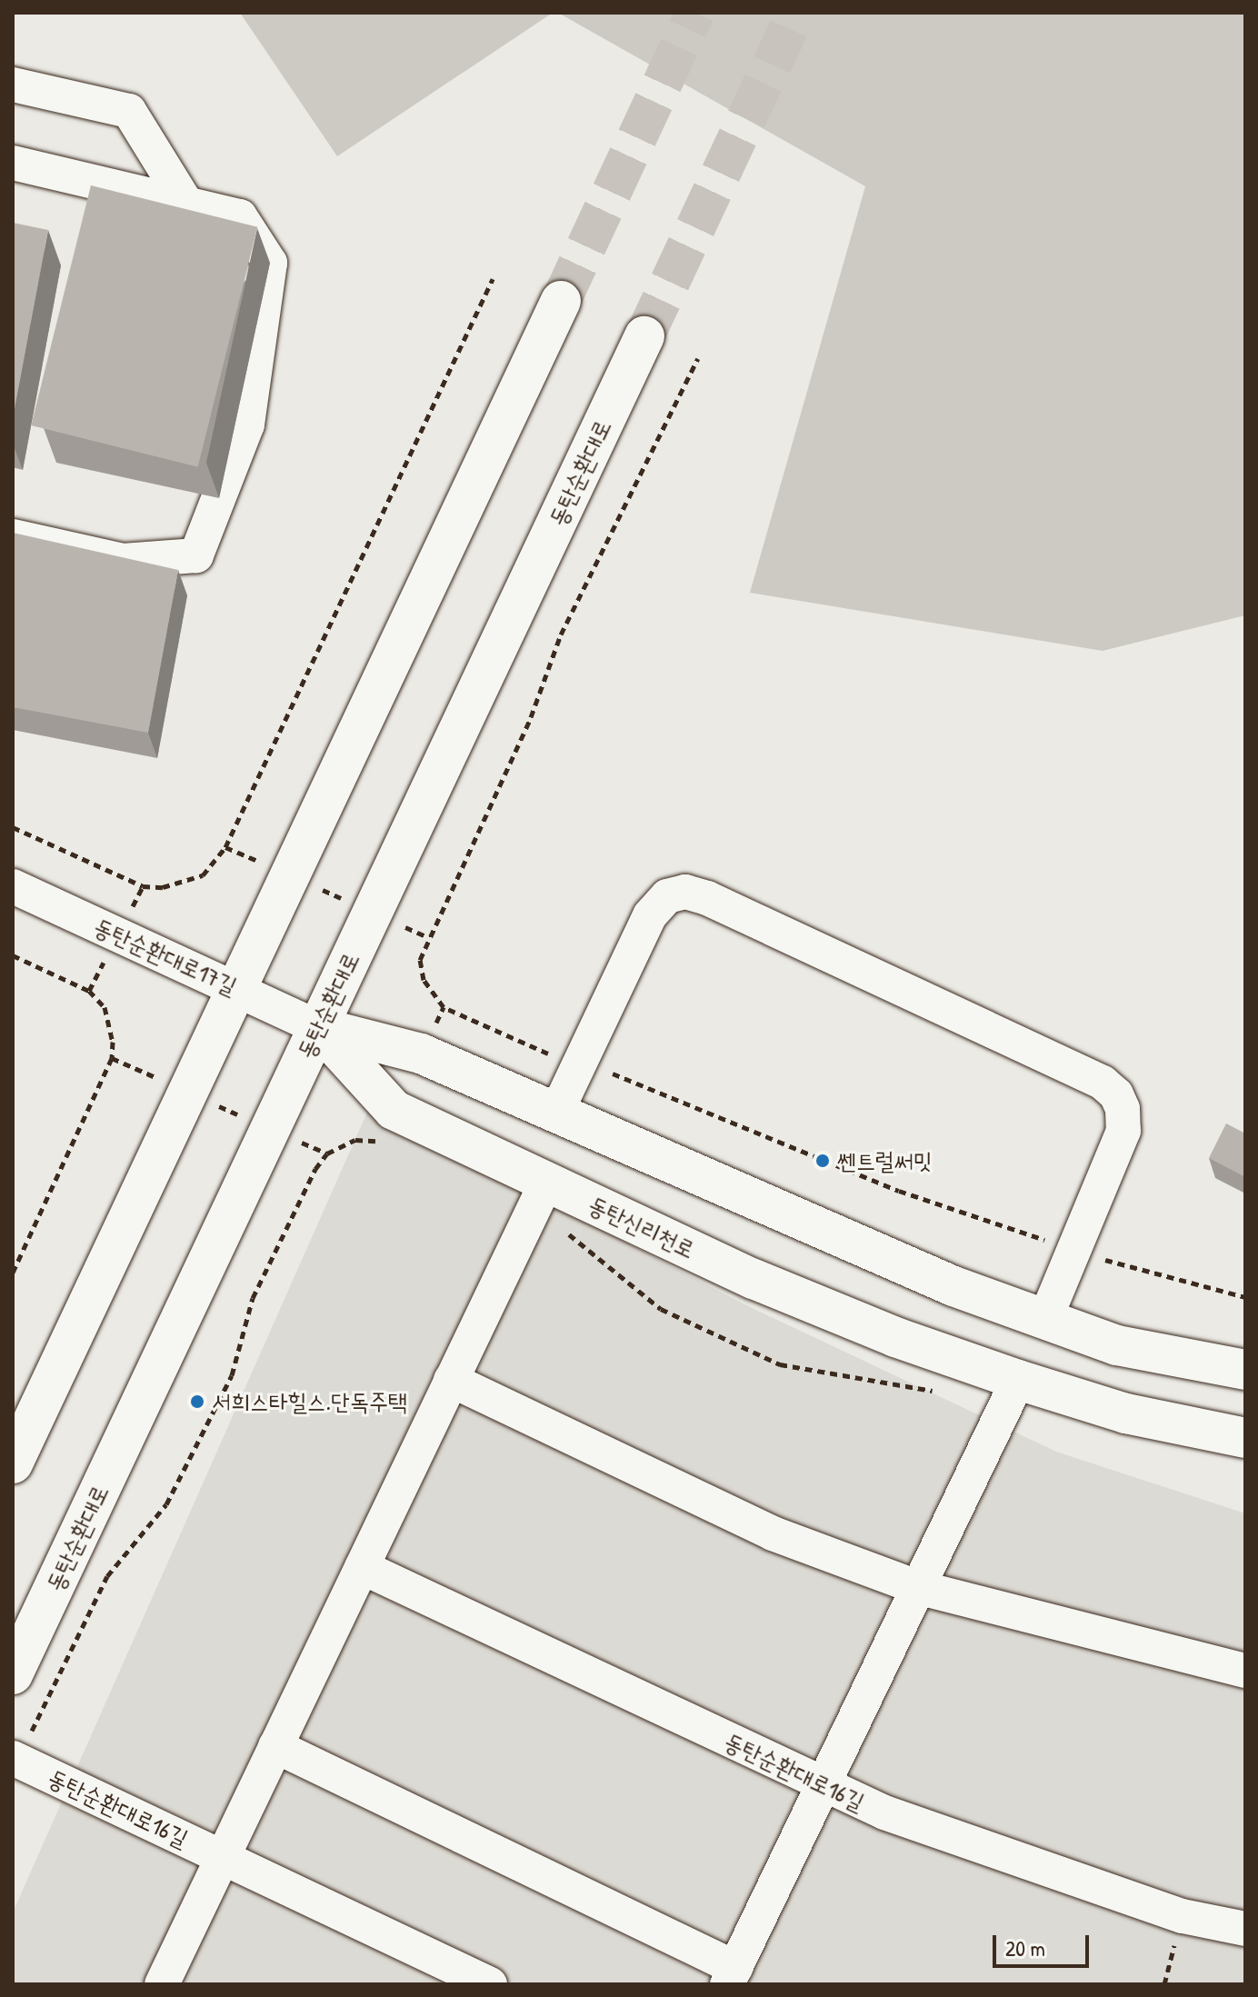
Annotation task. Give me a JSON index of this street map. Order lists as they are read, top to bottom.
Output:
{
  "streets": {
    "main road": ["동탄순환대로", "동탄신리천로"],
    "street": ["동탄순환대로17길", "동탄순환대로16길"]
  },
  "crossings": [
    ["동탄순환대로", "동탄순환대로17길"],
    ["동탄순환대로", "동탄신리천로"],
    ["동탄순환대로17길", "동탄신리천로"]
  ],
  "places": ["쎈트럴써밋", "서희스타힐스.단독주택"],
  "scale_bar": "20 m"
}
